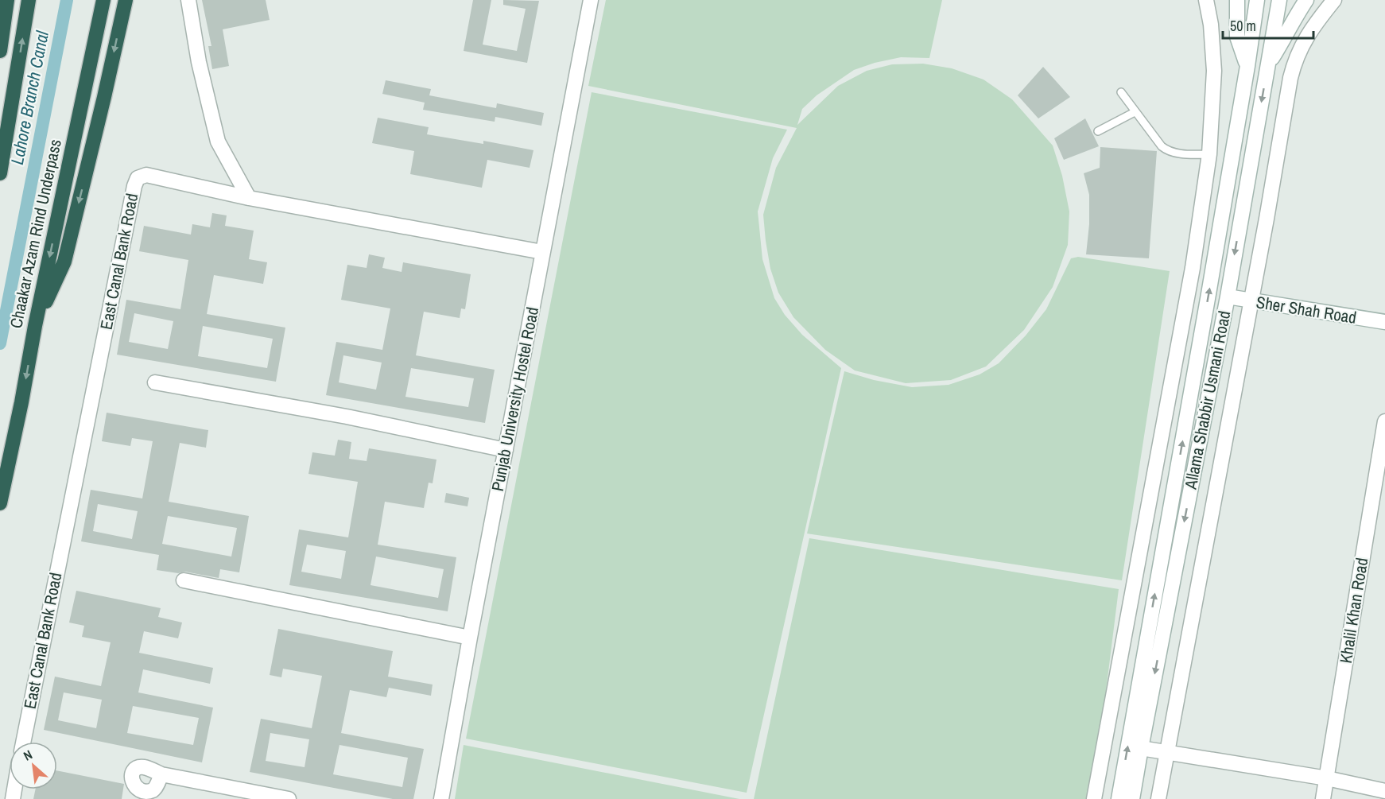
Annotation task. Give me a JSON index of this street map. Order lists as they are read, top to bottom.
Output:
{
  "streets": {
    "highway": ["Chaakar Azam Rind Underpass"],
    "street": [
      "East Canal Bank Road",
      "Sher Shah Road",
      "Punjab University Hostel Road",
      "Allama Shabbir Usmani Road",
      "Khalil Khan Road"
    ]
  },
  "crossings": [
    ["East Canal Bank Road", "Punjab University Hostel Road"],
    ["Sher Shah Road", "Allama Shabbir Usmani Road"]
  ],
  "water": ["Lahore Branch Canal"],
  "scale_bar": "50 m",
  "north": "top left"
}
